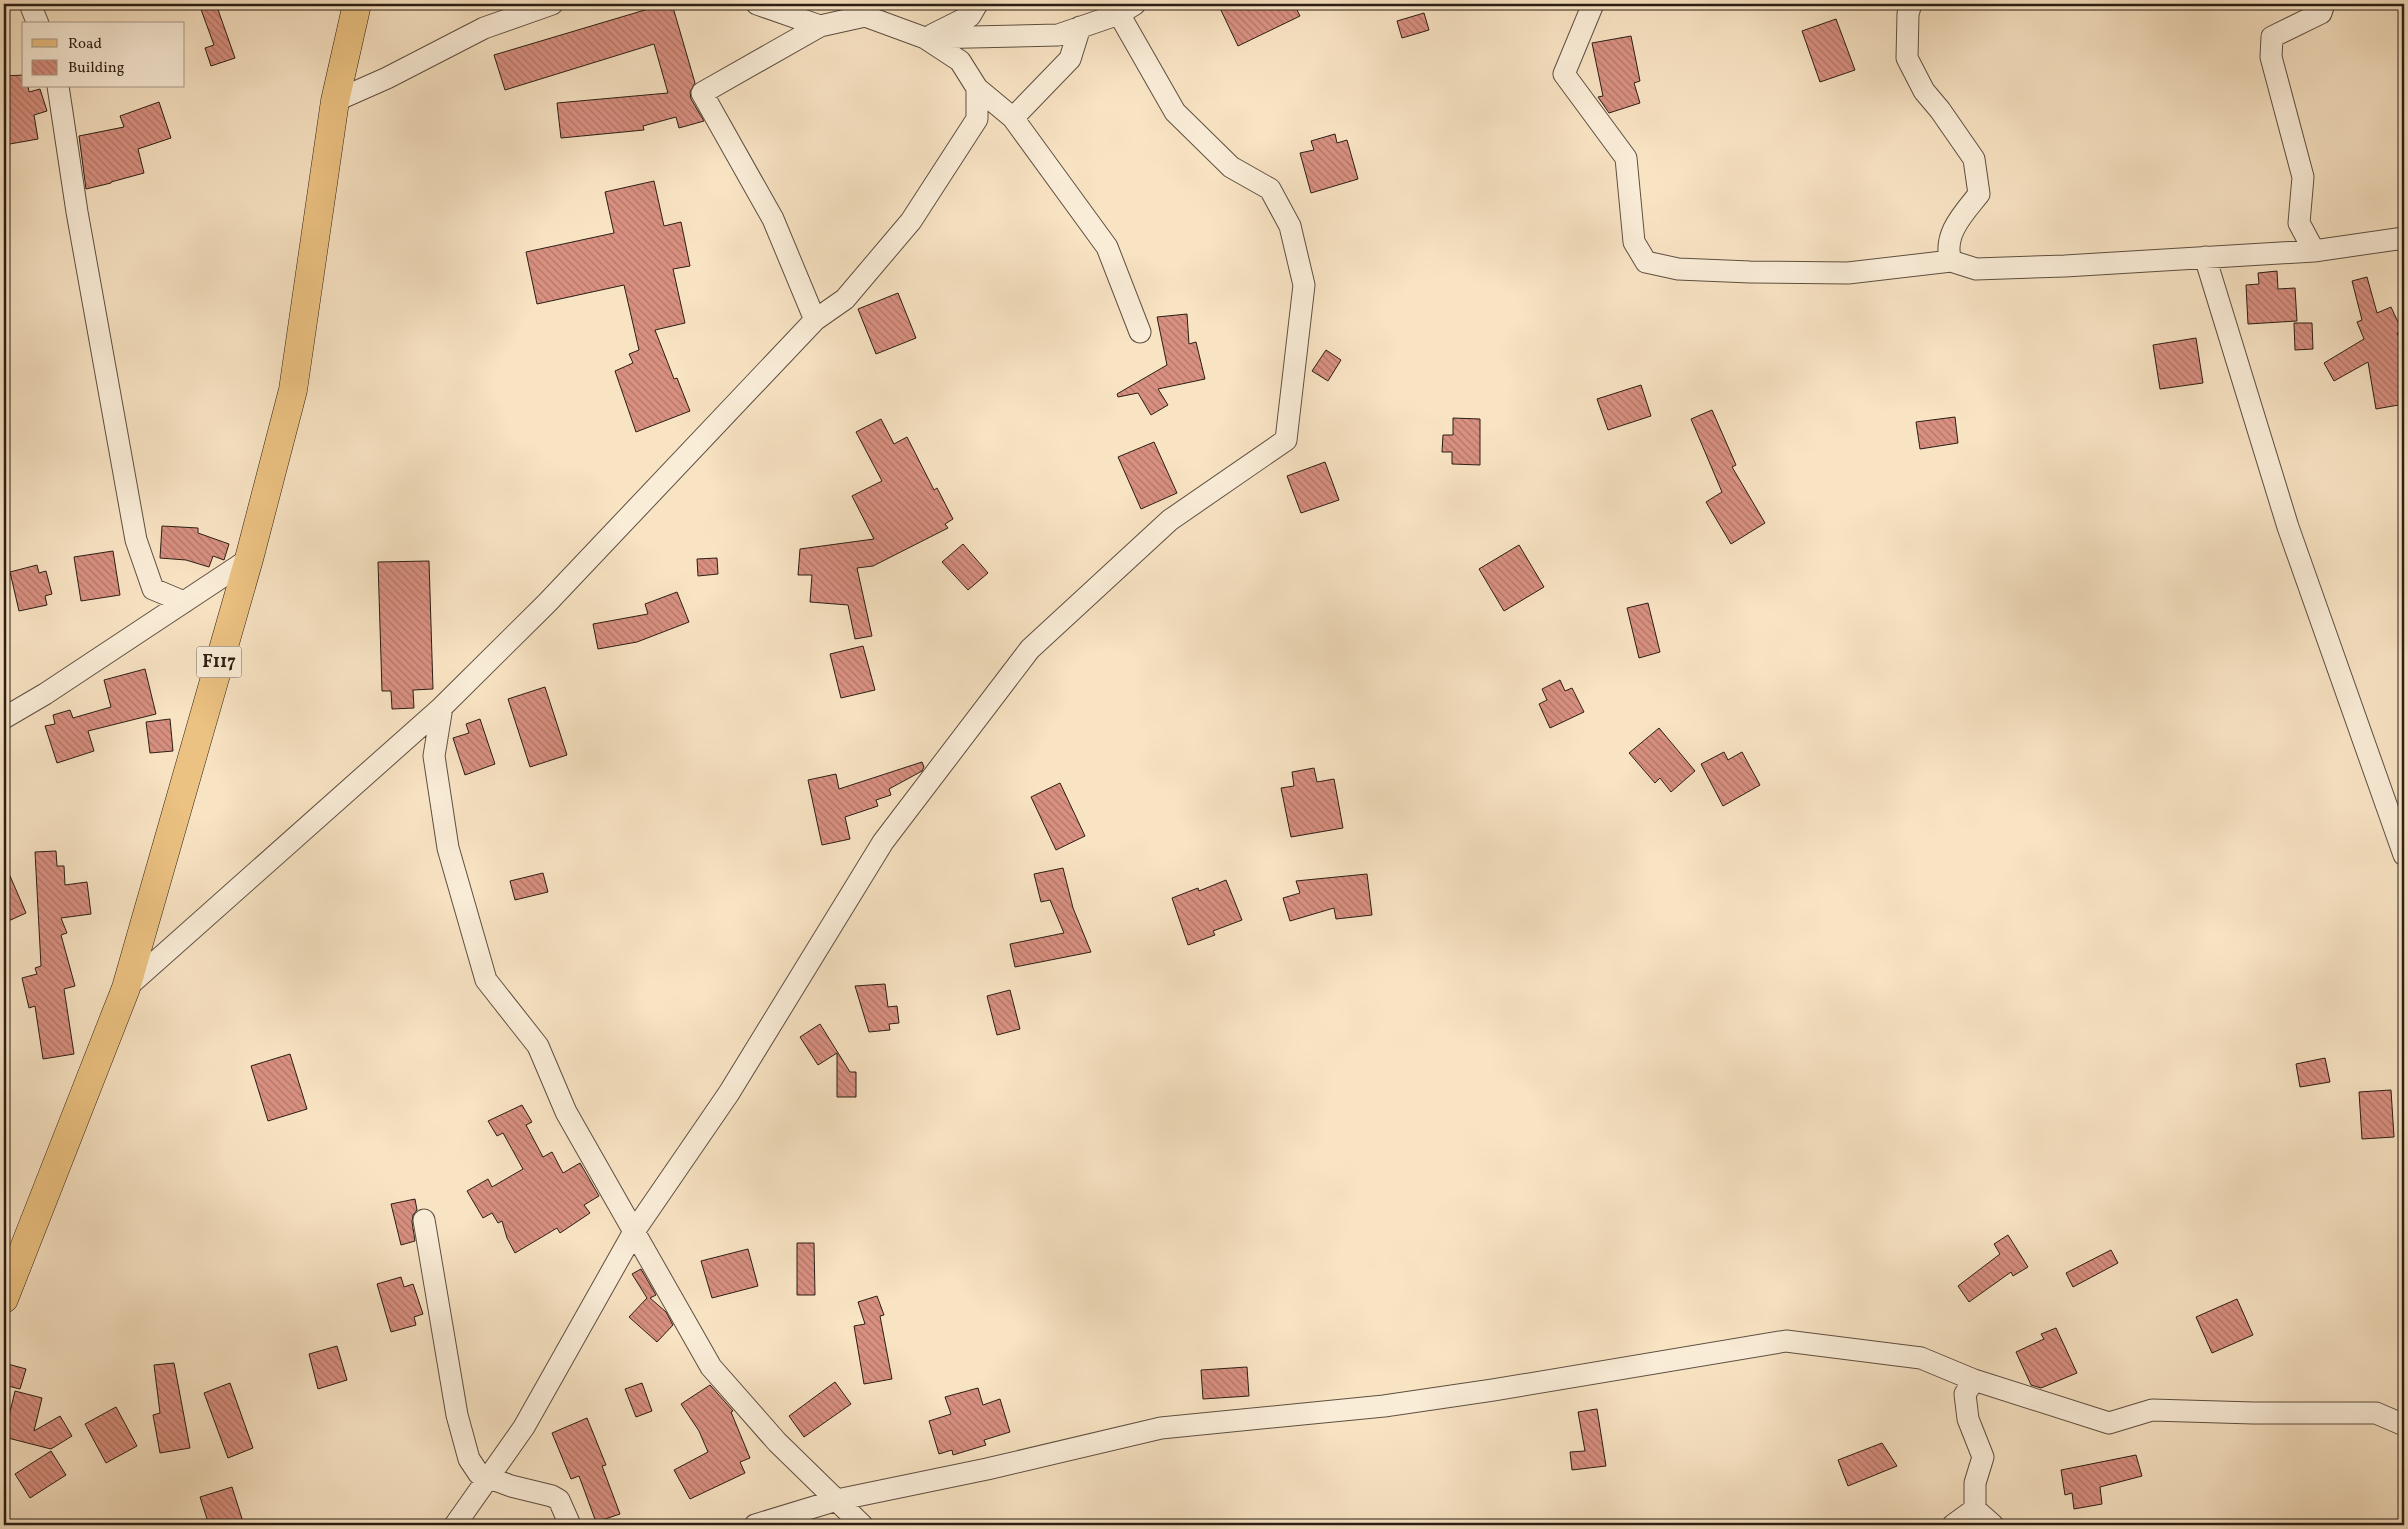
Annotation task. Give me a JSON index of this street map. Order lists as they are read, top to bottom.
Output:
{
  "streets": {
    "main road": ["F117"]
  },
  "legend": ["Road", "Building"]
}
